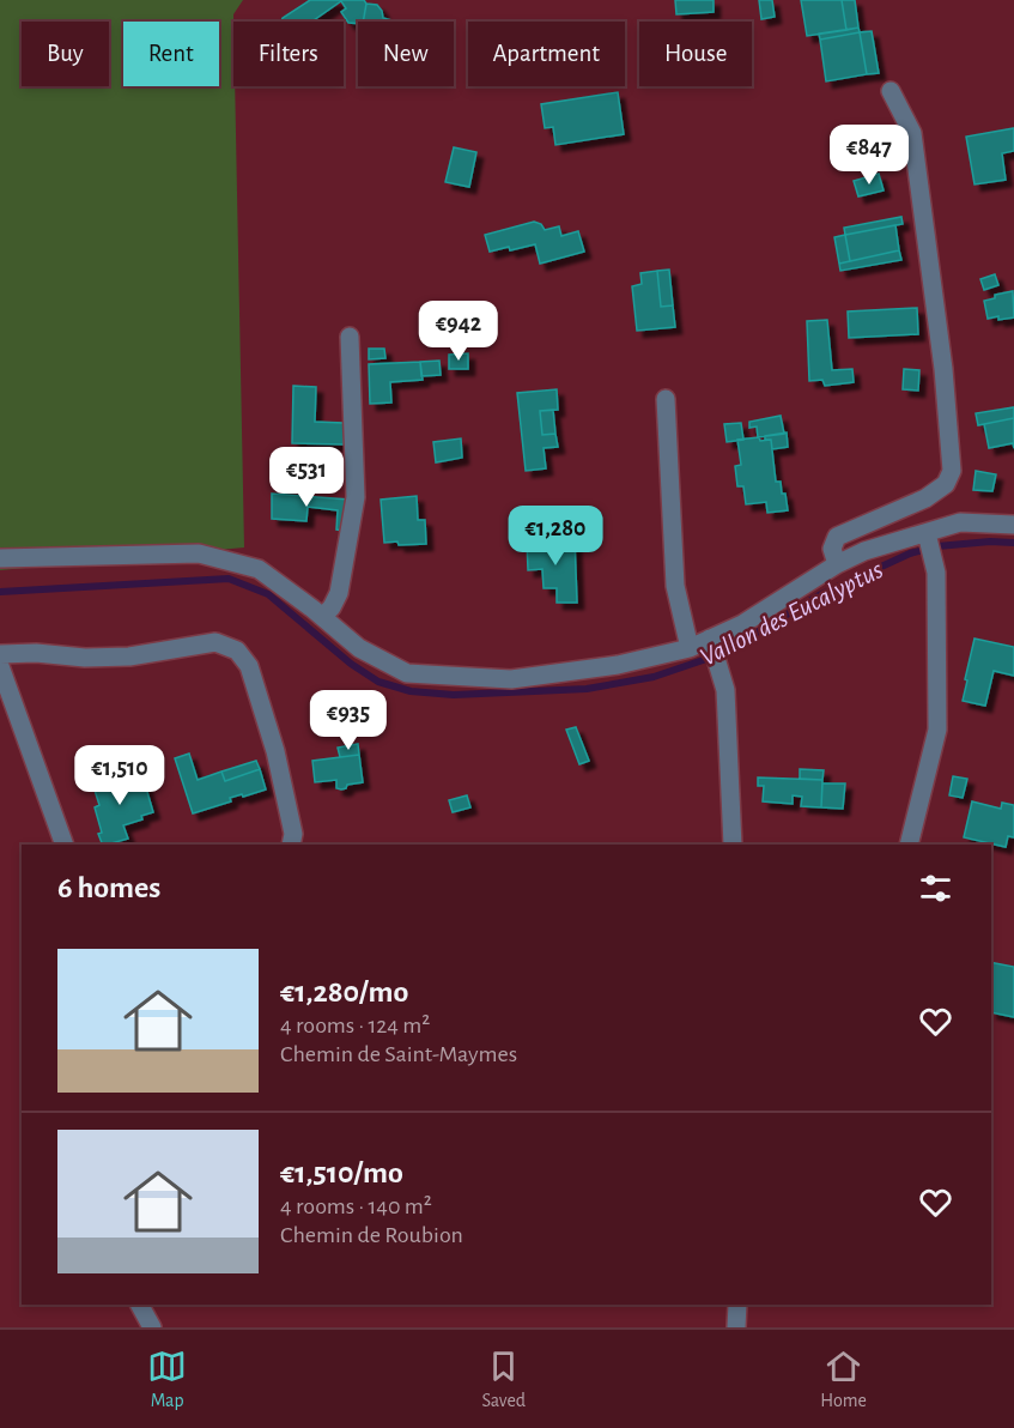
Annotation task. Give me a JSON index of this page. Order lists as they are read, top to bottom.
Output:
{
  "water": ["Vallon des Eucalyptus"],
  "page": {
    "chip": [
      "Buy",
      "Rent",
      "Filters",
      "New",
      "Apartment",
      "House"
    ],
    "price": [
      "€847",
      "€942",
      "€531",
      "€1,280",
      "€935",
      "€1,510"
    ],
    "heading": "6 homes",
    "list": [
      {
        "name": "€1,280/mo",
        "note": "4 rooms · 124 m² · Chemin de Saint-Maymes"
      },
      {
        "name": "€1,510/mo",
        "note": "4 rooms · 140 m² · Chemin de Roubion"
      }
    ],
    "tabs": ["Map", "Saved", "Home"]
  }
}
